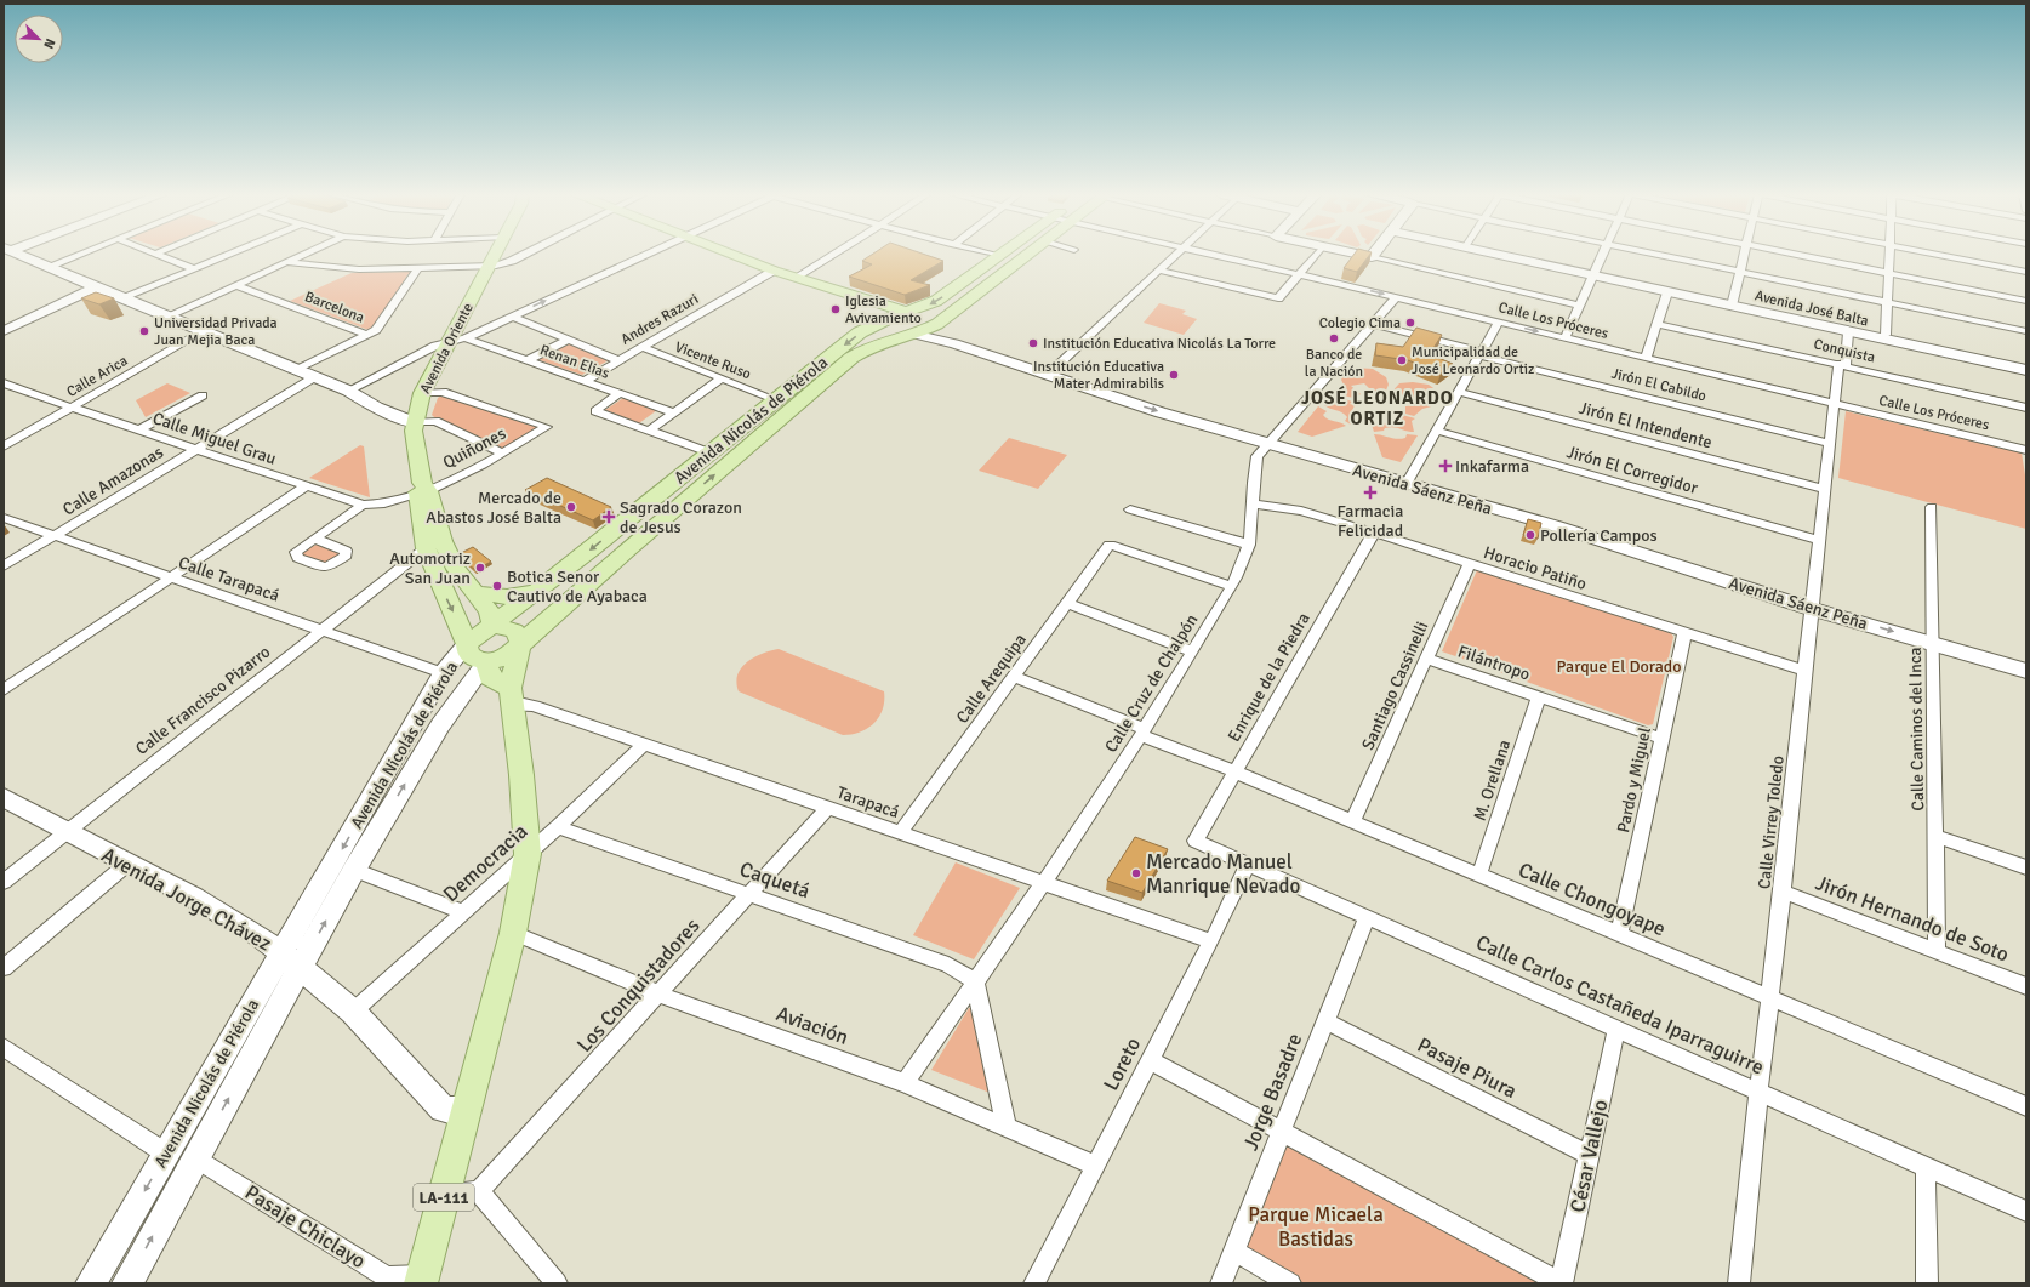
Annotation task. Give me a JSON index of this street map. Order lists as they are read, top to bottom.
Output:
{
  "streets": {
    "main road": [
      "Avenida Oriente",
      "Avenida Nicolás de Piérola",
      "Avenida Sáenz Peña",
      "LA-111"
    ],
    "street": [
      "Barcelona",
      "Avenida José Balta",
      "Andres Razuri",
      "Calle Los Próceres",
      "Conquista",
      "Vicente Ruso",
      "Renan Elias",
      "Calle Arica",
      "Jirón El Cabildo",
      "Jirón El Intendente",
      "Calle Miguel Grau",
      "Quiñones",
      "Jirón El Corregidor",
      "Calle Amazonas",
      "Horacio Patiño",
      "Calle Tarapacá",
      "Filántropo",
      "Enrique de la Piedra",
      "Calle Arequipa",
      "Calle Cruz de Chalpón",
      "Santiago Cassinelli",
      "Calle Francisco Pizarro",
      "Calle Caminos del Inca",
      "M. Orellana",
      "Pardo y Miguel",
      "Tarapacá",
      "Calle Virrey Toledo",
      "Democracia",
      "Caquetá",
      "Avenida Jorge Chávez",
      "Calle Chongoyape",
      "Jirón Hernando de Soto",
      "Los Conquistadores",
      "Calle Carlos Castañeda Iparraguirre",
      "Aviación",
      "Loreto",
      "Pasaje Piura",
      "Jorge Basadre",
      "César Vallejo",
      "Pasaje Chiclayo"
    ]
  },
  "crossings": [
    ["Avenida José Balta", "Calle Virrey Toledo"],
    ["Andres Razuri", "Vicente Ruso"],
    ["Andres Razuri", "Renan Elias"],
    ["Andres Razuri", "Avenida Sáenz Peña"],
    ["Calle Los Próceres", "Calle Cruz de Chalpón"],
    ["Calle Los Próceres", "Calle Virrey Toledo"],
    ["Avenida Oriente", "Renan Elias"],
    ["Avenida Oriente", "Avenida Nicolás de Piérola"],
    ["Avenida Oriente", "Calle Miguel Grau"],
    ["Avenida Oriente", "Quiñones"],
    ["Avenida Oriente", "Calle Francisco Pizarro"],
    ["Conquista", "Calle Virrey Toledo"],
    ["Vicente Ruso", "Avenida Nicolás de Piérola"],
    ["Calle Arica", "Calle Miguel Grau"],
    ["Jirón El Cabildo", "Calle Cruz de Chalpón"],
    ["Jirón El Cabildo", "Calle Virrey Toledo"],
    ["Avenida Nicolás de Piérola", "Avenida Sáenz Peña"],
    ["Avenida Nicolás de Piérola", "Calle Tarapacá"],
    ["Avenida Nicolás de Piérola", "Avenida Jorge Chávez"],
    ["Avenida Nicolás de Piérola", "Pasaje Chiclayo"],
    ["Jirón El Intendente", "Calle Virrey Toledo"],
    ["Calle Miguel Grau", "Quiñones"],
    ["Calle Miguel Grau", "Calle Amazonas"],
    ["Jirón El Corregidor", "Calle Virrey Toledo"],
    ["Calle Amazonas", "Calle Tarapacá"],
    ["Avenida Sáenz Peña", "Calle Cruz de Chalpón"],
    ["Avenida Sáenz Peña", "Calle Caminos del Inca"],
    ["Avenida Sáenz Peña", "Calle Virrey Toledo"],
    ["Horacio Patiño", "Enrique de la Piedra"],
    ["Horacio Patiño", "Calle Cruz de Chalpón"],
    ["Horacio Patiño", "Santiago Cassinelli"],
    ["Horacio Patiño", "Pardo y Miguel"],
    ["Horacio Patiño", "Calle Virrey Toledo"],
    ["Calle Tarapacá", "Calle Francisco Pizarro"],
    ["Filántropo", "Santiago Cassinelli"],
    ["Filántropo", "M. Orellana"],
    ["Filántropo", "Pardo y Miguel"],
    ["Enrique de la Piedra", "Calle Chongoyape"],
    ["Enrique de la Piedra", "Calle Carlos Castañeda Iparraguirre"],
    ["Calle Arequipa", "Calle Cruz de Chalpón"],
    ["Calle Arequipa", "Tarapacá"],
    ["Calle Arequipa", "Calle Chongoyape"],
    ["Calle Cruz de Chalpón", "Tarapacá"],
    ["Calle Cruz de Chalpón", "Caquetá"],
    ["Calle Cruz de Chalpón", "Calle Chongoyape"],
    ["Calle Cruz de Chalpón", "Aviación"],
    ["Santiago Cassinelli", "Calle Chongoyape"],
    ["Calle Francisco Pizarro", "Avenida Jorge Chávez"],
    ["Calle Caminos del Inca", "Jirón Hernando de Soto"],
    ["M. Orellana", "Calle Chongoyape"],
    ["Pardo y Miguel", "Calle Chongoyape"],
    ["Tarapacá", "Democracia"],
    ["Tarapacá", "Los Conquistadores"],
    ["Tarapacá", "Loreto"],
    ["Calle Virrey Toledo", "Calle Chongoyape"],
    ["Calle Virrey Toledo", "Jirón Hernando de Soto"],
    ["Calle Virrey Toledo", "Calle Carlos Castañeda Iparraguirre"],
    ["Democracia", "Caquetá"],
    ["Democracia", "Avenida Jorge Chávez"],
    ["Caquetá", "Los Conquistadores"],
    ["Avenida Jorge Chávez", "LA-111"],
    ["Los Conquistadores", "Aviación"],
    ["Calle Carlos Castañeda Iparraguirre", "Loreto"],
    ["Calle Carlos Castañeda Iparraguirre", "Jorge Basadre"],
    ["Calle Carlos Castañeda Iparraguirre", "César Vallejo"],
    ["Aviación", "Loreto"],
    ["Pasaje Piura", "Jorge Basadre"],
    ["Pasaje Piura", "César Vallejo"],
    ["LA-111", "Pasaje Chiclayo"]
  ],
  "districts": ["JOSÉ LEONARDO ORTIZ"],
  "parks": ["Parque El Dorado", "Parque Micaela Bastidas"],
  "places": {
    "other": [
      "Iglesia Avivamiento",
      "Colegio Cima",
      "Universidad Privada Juan Mejia Baca",
      "Banco de la Nación",
      "Institución Educativa Nicolás La Torre",
      "Municipalidad de José Leonardo Ortiz",
      "Institución Educativa Mater Admirabilis",
      "Mercado de Abastos José Balta",
      "Pollería Campos",
      "Automotriz San Juan",
      "Botica Senor Cautivo de Ayabaca",
      "Mercado Manuel Manrique Nevado"
    ],
    "health": ["Inkafarma", "Farmacia Felicidad", "Sagrado Corazon de Jesus"]
  },
  "north": "bottom right"
}
